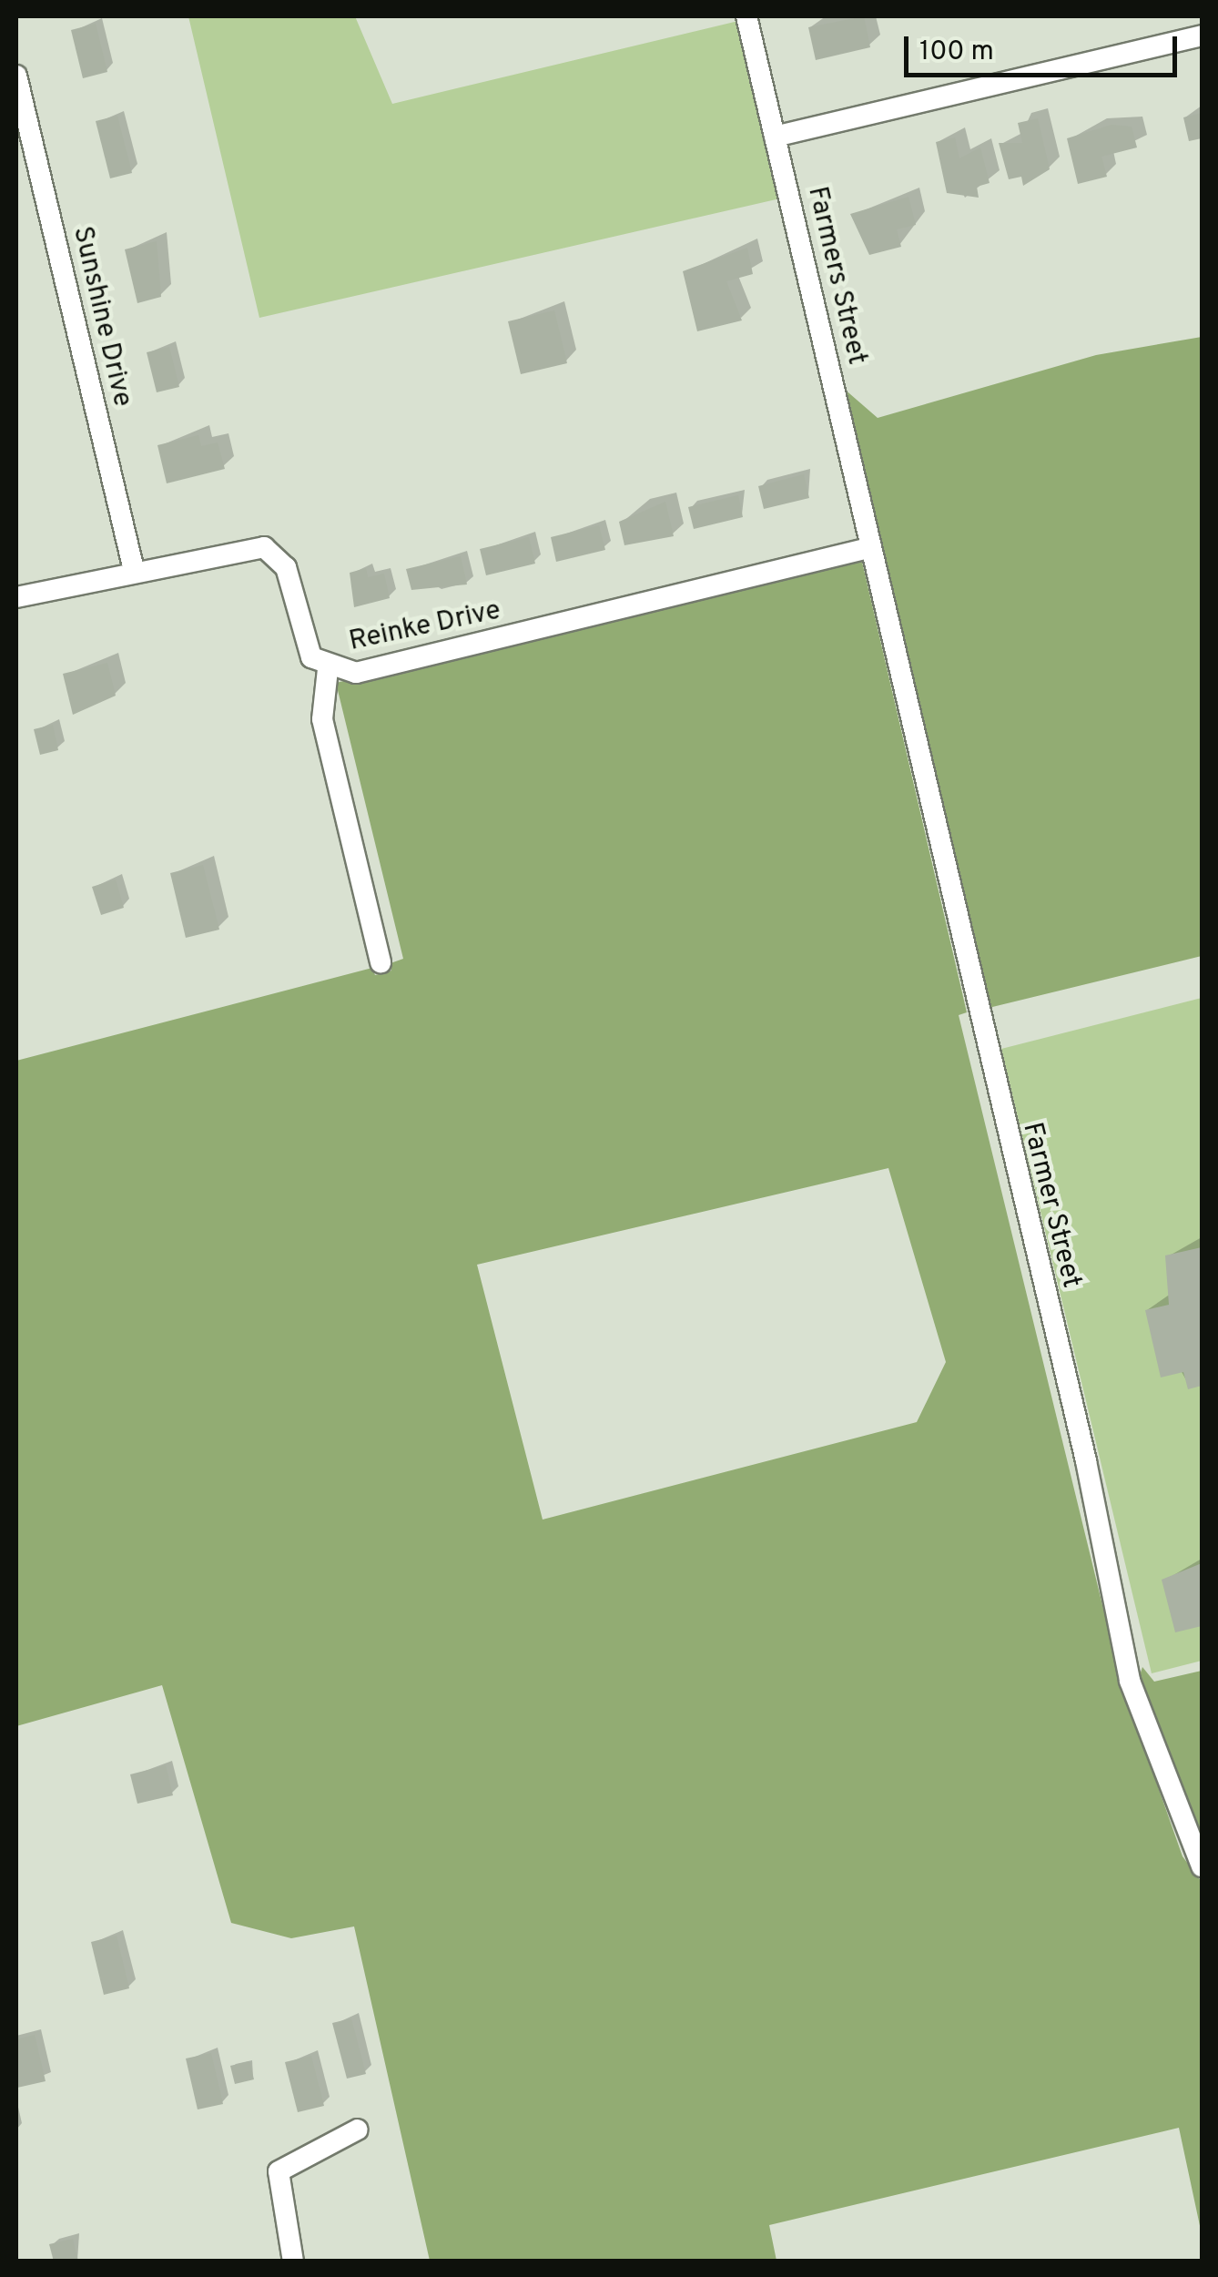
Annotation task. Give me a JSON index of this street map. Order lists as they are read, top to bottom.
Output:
{
  "streets": {
    "street": [
      "Farmers Street",
      "Sunshine Drive",
      "Reinke Drive",
      "Farmer Street"
    ]
  },
  "crossings": [
    ["Farmers Street", "Reinke Drive"],
    ["Farmers Street", "Farmer Street"],
    ["Sunshine Drive", "Reinke Drive"],
    ["Reinke Drive", "Farmer Street"]
  ],
  "scale_bar": "100 m"
}
